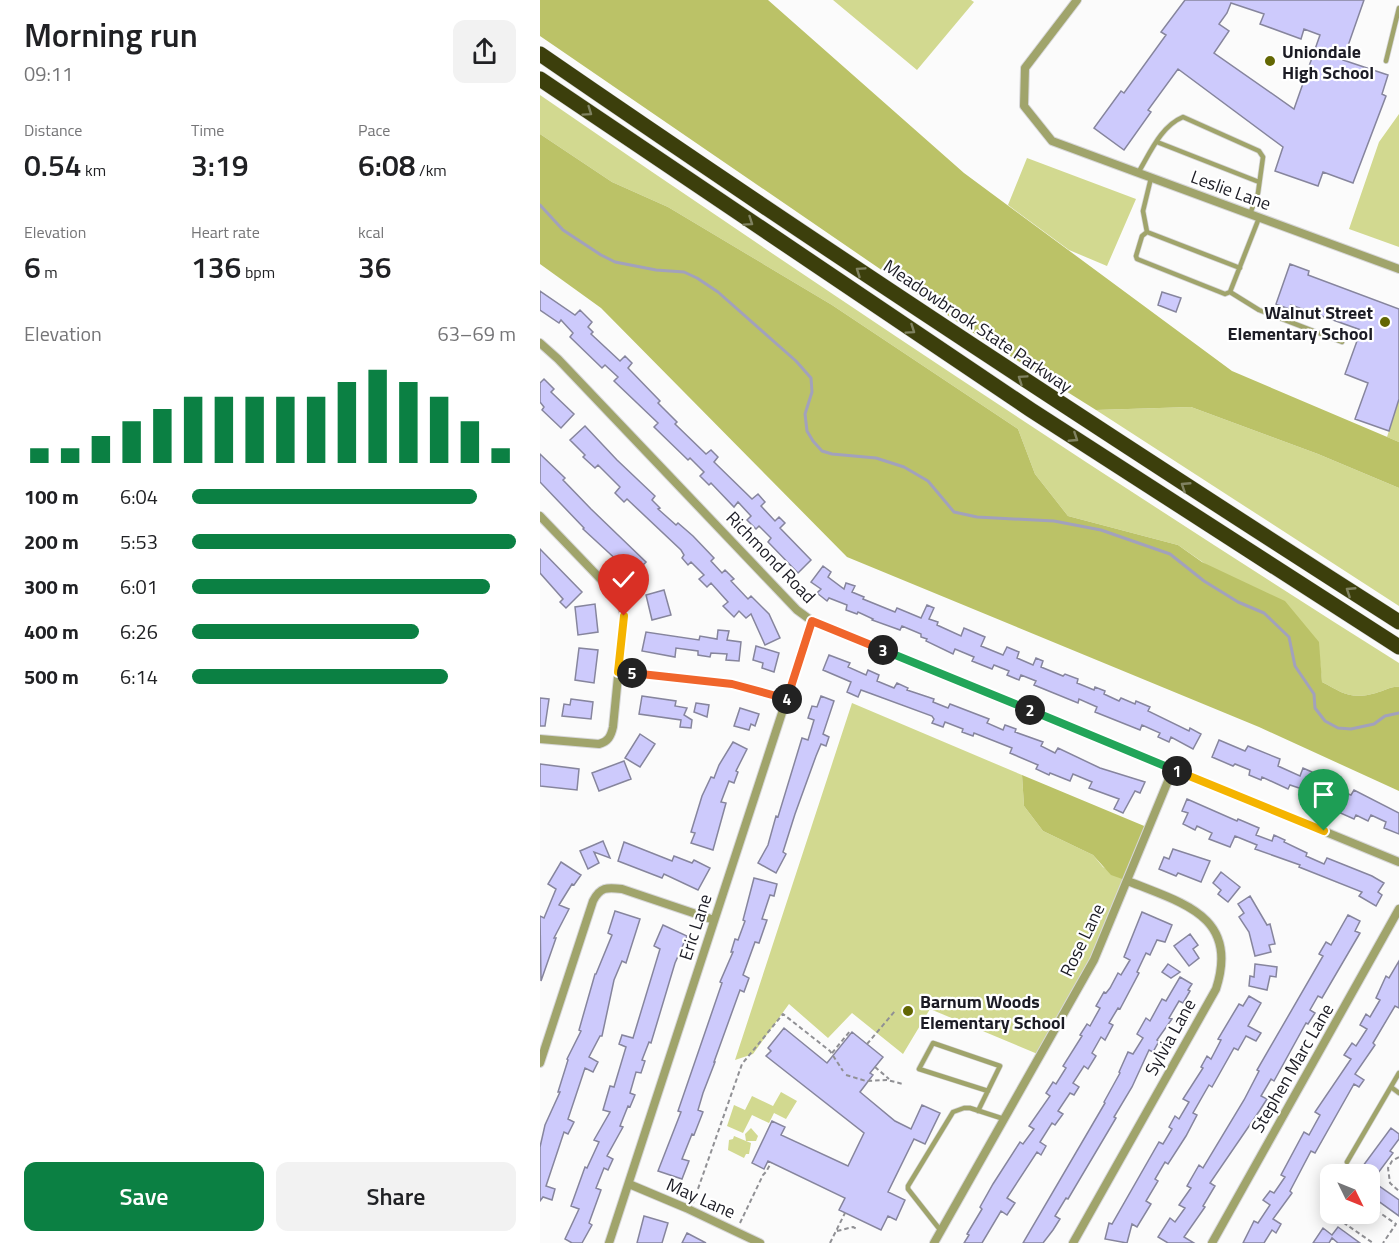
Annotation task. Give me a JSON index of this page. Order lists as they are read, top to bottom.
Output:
{
  "streets": {
    "highway": ["Meadowbrook State Parkway"],
    "street": [
      "Leslie Lane",
      "Richmond Road",
      "Eric Lane",
      "Rose Lane",
      "Sylvia Lane",
      "Stephen Marc Lane",
      "May Lane"
    ]
  },
  "crossings": [
    ["Richmond Road", "Eric Lane"],
    ["Richmond Road", "Rose Lane"],
    ["Eric Lane", "May Lane"],
    ["Rose Lane", "Sylvia Lane"]
  ],
  "places": ["Uniondale High School", "Walnut Street Elementary School", "Barnum Woods Elementary School"],
  "north": "bottom right",
  "page": {
    "heading": ["Morning run", "09:11"],
    "stats": [
      ["Distance", "0.54 km"],
      ["Time", "3:19"],
      ["Pace", "6:08 /km"],
      ["Elevation", "6 m"],
      ["Heart rate", "136 bpm"],
      ["kcal", "36"]
    ],
    "chart": ["Elevation", "63–69 m"],
    "list": [
      {
        "name": "100 m",
        "note": "6:04"
      },
      {
        "name": "200 m",
        "note": "5:53"
      },
      {
        "name": "300 m",
        "note": "6:01"
      },
      {
        "name": "400 m",
        "note": "6:26"
      },
      {
        "name": "500 m",
        "note": "6:14"
      }
    ],
    "pins": [
      "3",
      "5",
      "4",
      "2",
      "1"
    ],
    "buttons": ["Save", "Share"]
  }
}
